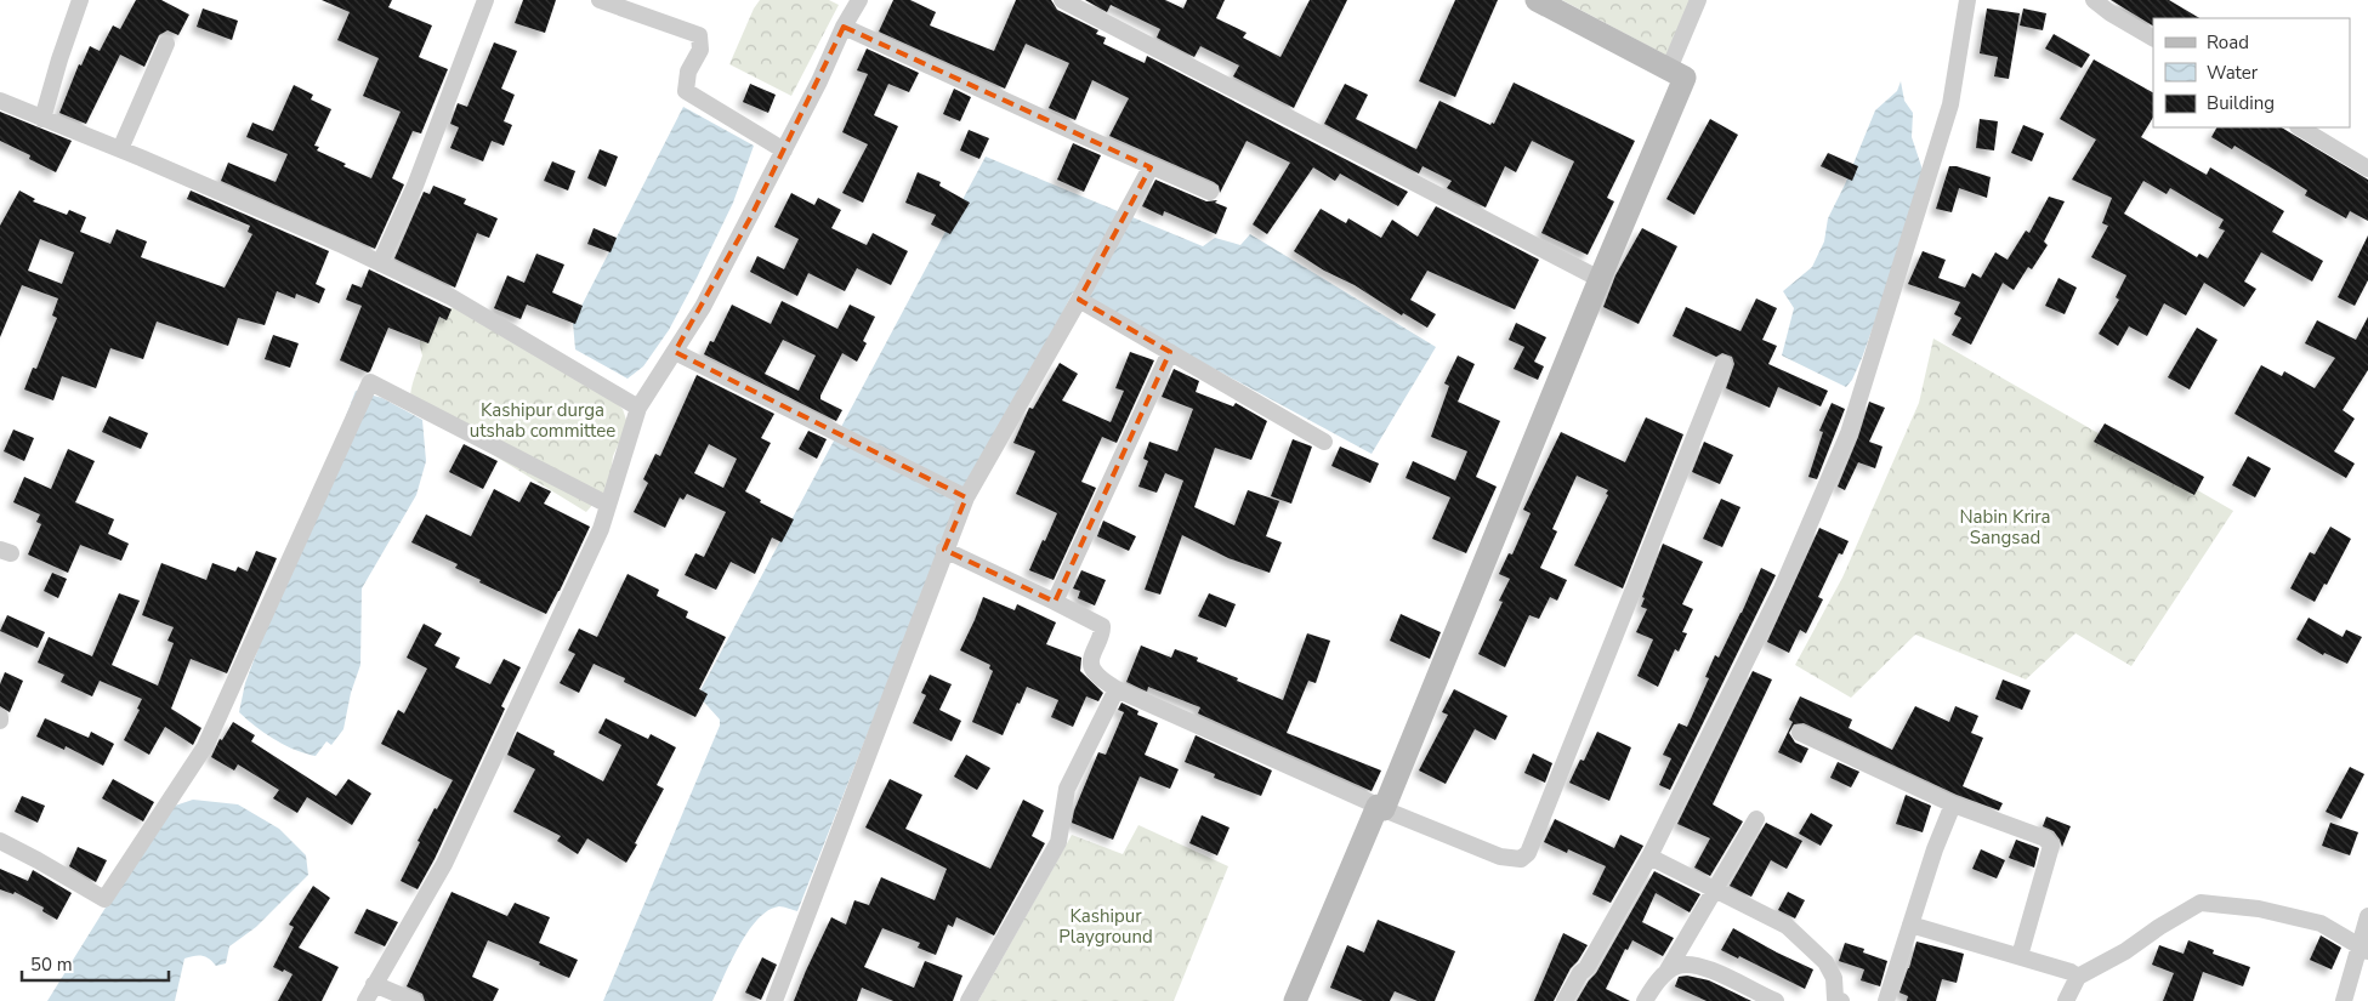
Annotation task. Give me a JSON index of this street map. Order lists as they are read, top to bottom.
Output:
{
  "parks": ["Kashipur durga utshab committee", "Nabin Krira Sangsad", "Kashipur Playground"],
  "legend": ["Road", "Water", "Building"],
  "scale_bar": "50 m"
}
